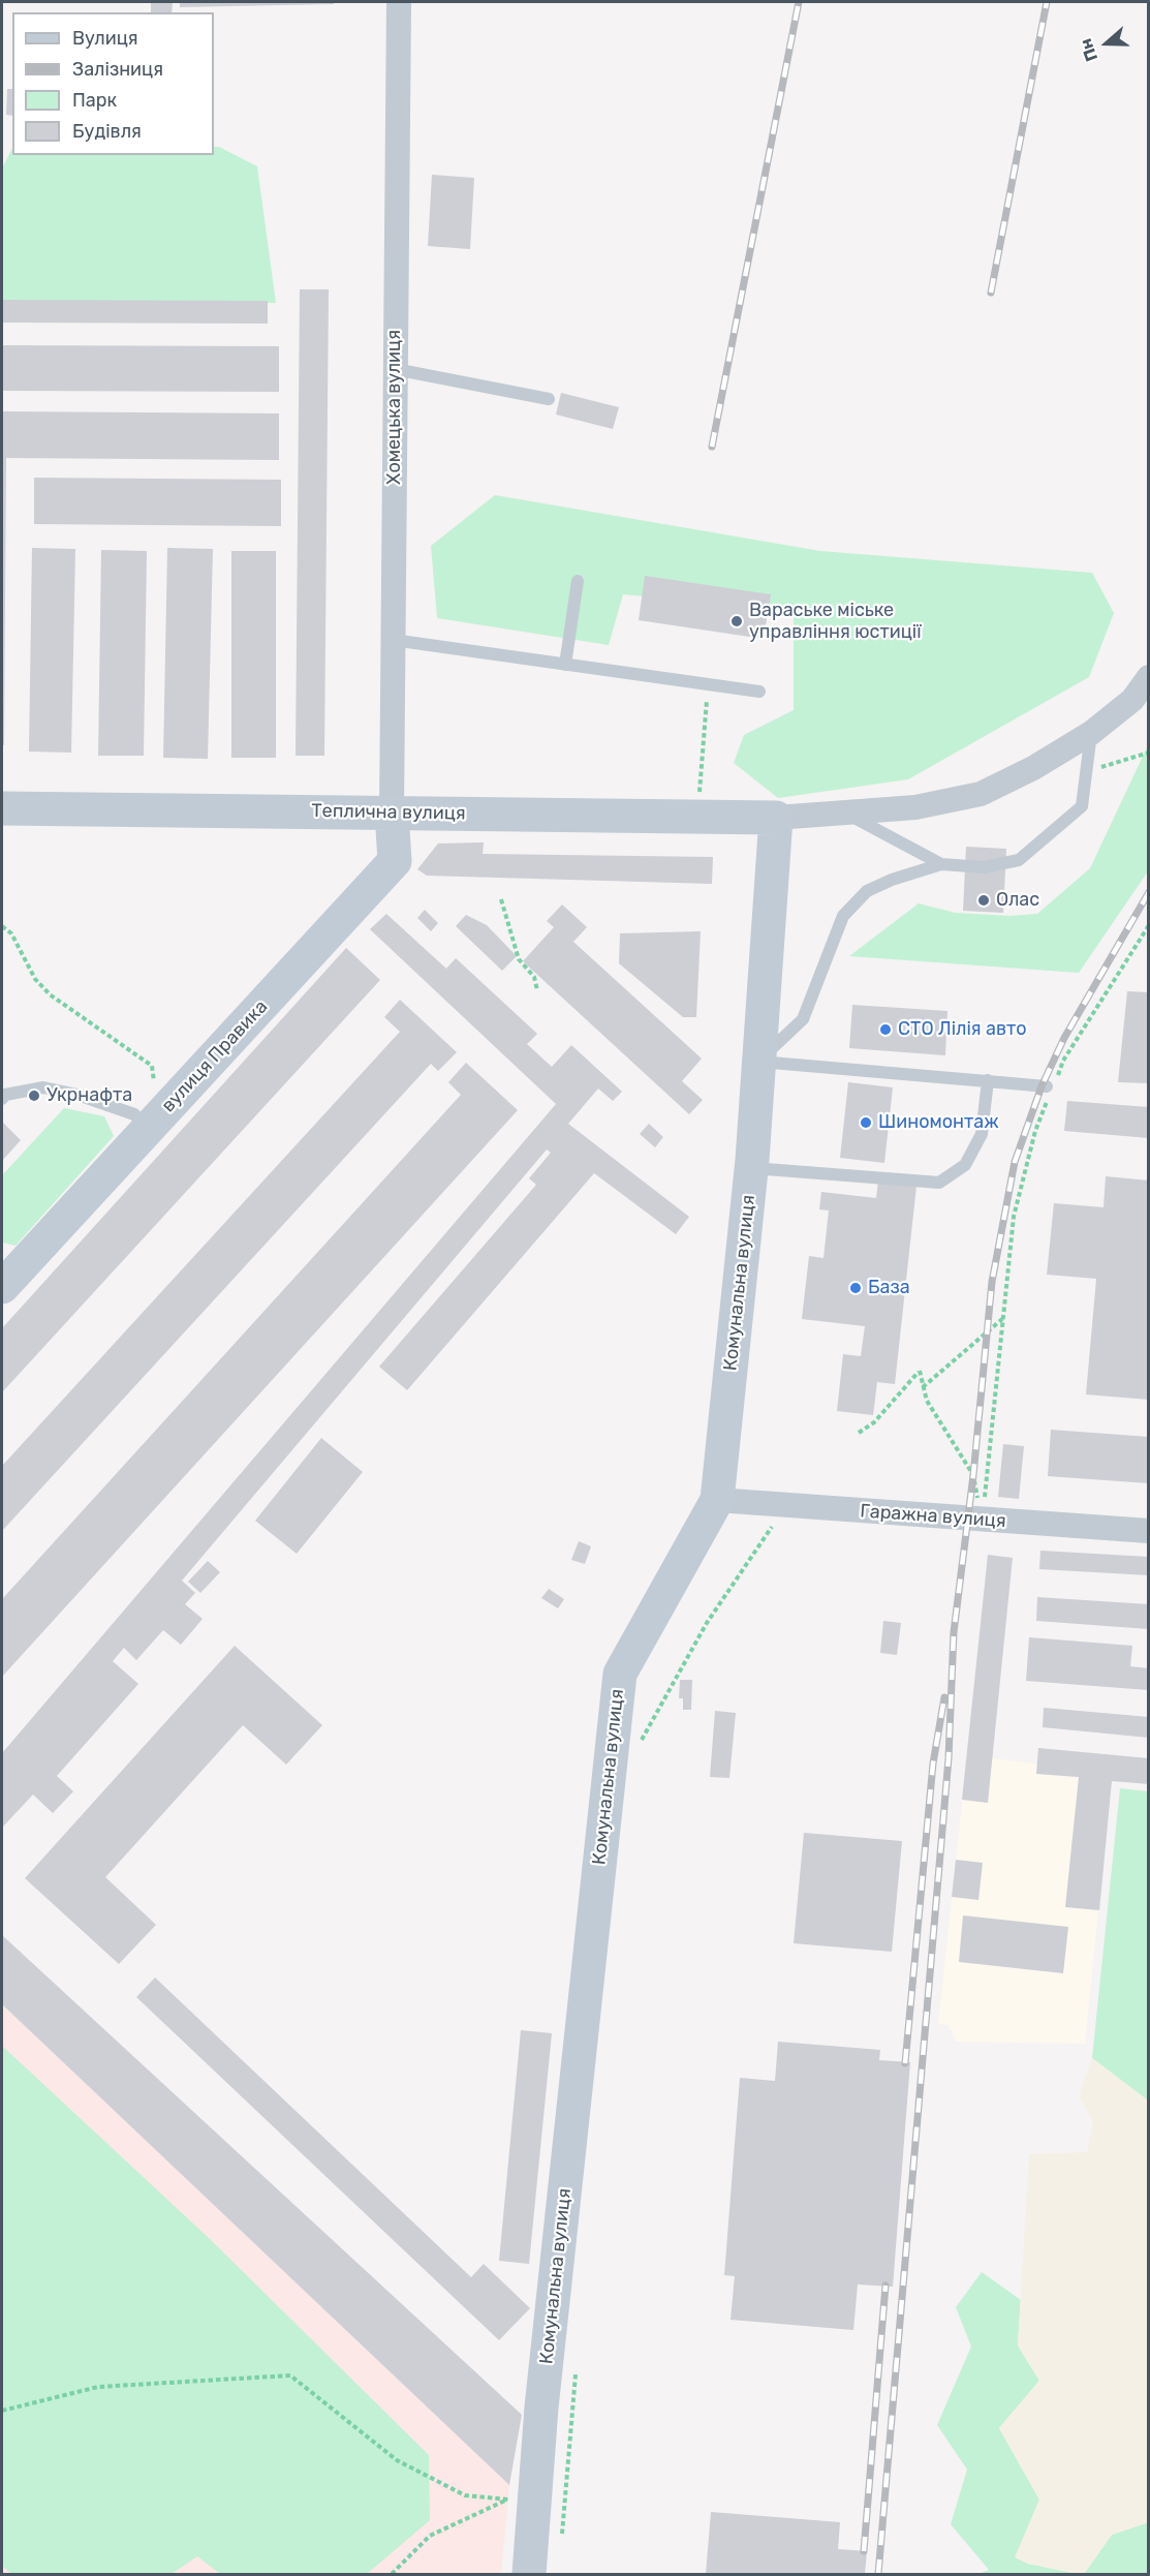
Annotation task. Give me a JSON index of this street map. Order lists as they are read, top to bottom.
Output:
{
  "streets": {
    "street": [
      "Хомецька вулиця",
      "Теплична вулиця",
      "вулиця Правика",
      "Комунальна вулиця",
      "Гаражна вулиця"
    ]
  },
  "crossings": [
    ["Хомецька вулиця", "Теплична вулиця"],
    ["Хомецька вулиця", "вулиця Правика"],
    ["Теплична вулиця", "вулиця Правика"],
    ["Теплична вулиця", "Комунальна вулиця"],
    ["Комунальна вулиця", "Гаражна вулиця"]
  ],
  "places": [
    "Вараське міське управління юстиції",
    "Олас",
    "СТО Лілія авто",
    "Укрнафта",
    "Шиномонтаж",
    "База"
  ],
  "legend": [
    "Вулиця",
    "Залізниця",
    "Парк",
    "Будівля"
  ],
  "north": "left"
}
